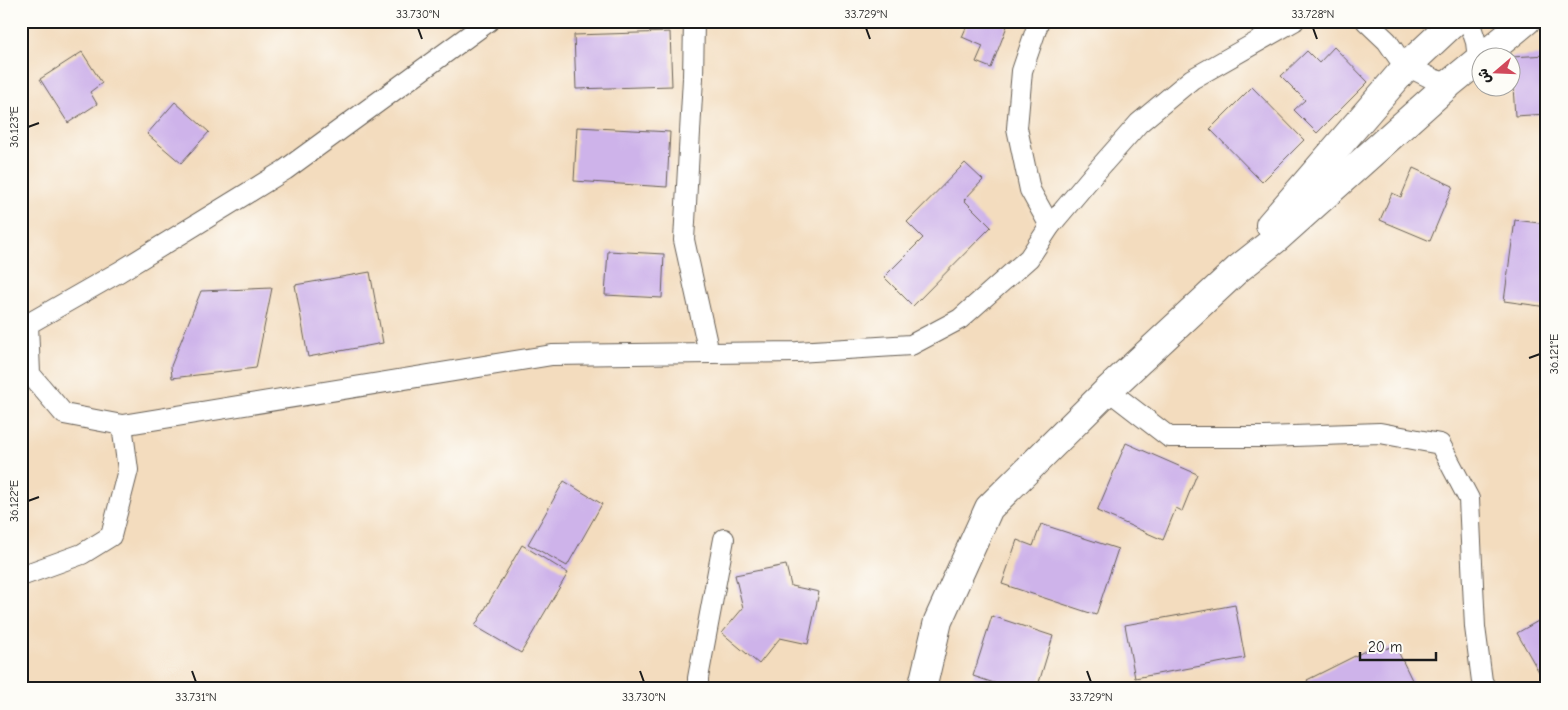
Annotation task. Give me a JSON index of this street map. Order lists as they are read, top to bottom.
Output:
{
  "scale_bar": "20 m",
  "north": "left",
  "coordinates": [
    "33.730°N",
    "33.729°N",
    "33.728°N",
    "36.123°E",
    "36.121°E",
    "36.122°E",
    "33.731°N"
  ]
}
